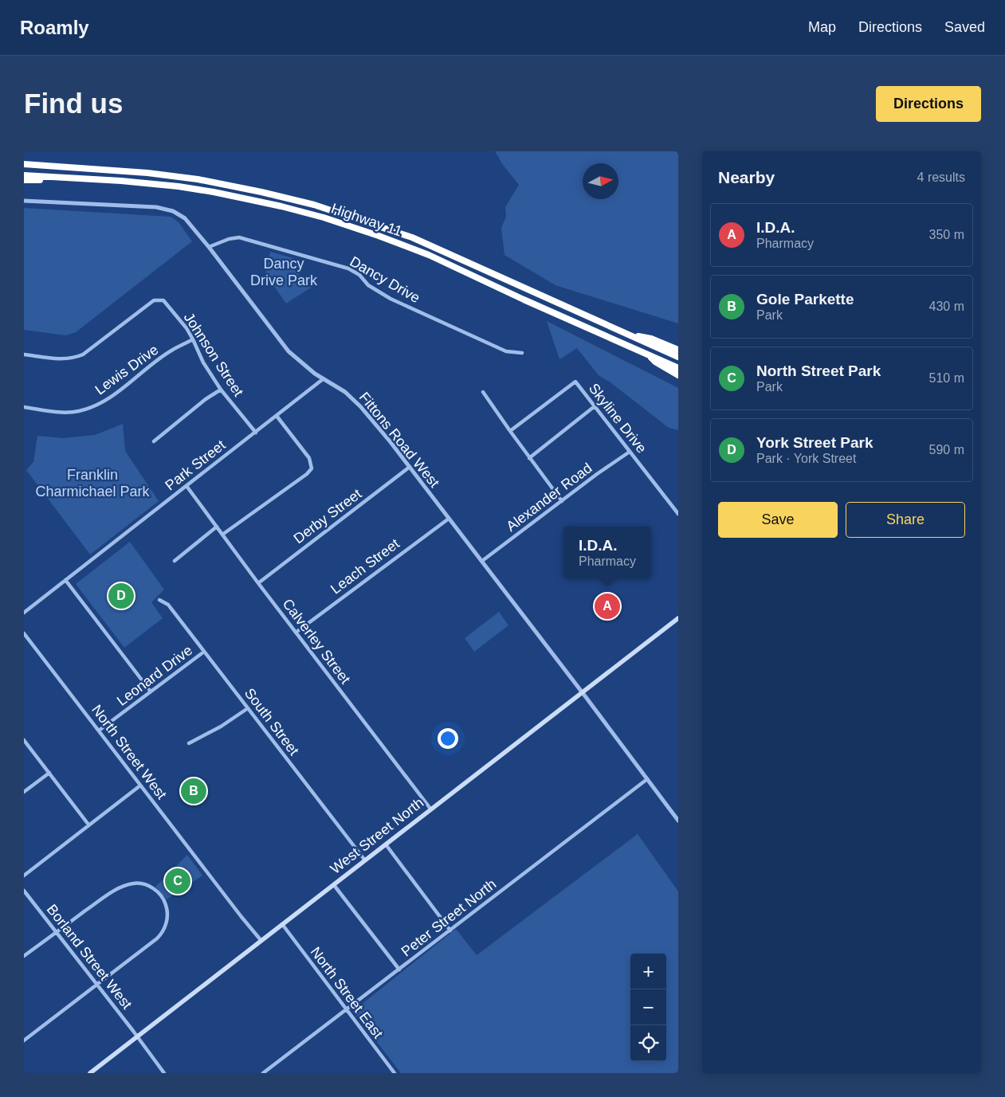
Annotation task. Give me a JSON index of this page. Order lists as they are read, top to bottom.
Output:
{
  "streets": {
    "highway": ["Highway 11"],
    "main road": ["West Street North"],
    "street": [
      "Dancy Drive",
      "Johnson Street",
      "Lewis Drive",
      "Skyline Drive",
      "Fittons Road West",
      "Park Street",
      "Alexander Road",
      "Derby Street",
      "Leach Street",
      "Calverley Street",
      "Leonard Drive",
      "South Street",
      "North Street West",
      "Peter Street North",
      "Borland Street West",
      "North Street East"
    ]
  },
  "crossings": [
    ["Dancy Drive", "Fittons Road West"],
    ["Johnson Street", "Lewis Drive"],
    ["Johnson Street", "Park Street"],
    ["Skyline Drive", "Alexander Road"],
    ["Fittons Road West", "Park Street"],
    ["Fittons Road West", "Alexander Road"],
    ["Fittons Road West", "Derby Street"],
    ["Fittons Road West", "Leach Street"],
    ["Fittons Road West", "West Street North"],
    ["Fittons Road West", "Peter Street North"],
    ["Park Street", "Calverley Street"],
    ["Derby Street", "Calverley Street"],
    ["Leach Street", "Calverley Street"],
    ["Calverley Street", "West Street North"],
    ["Leonard Drive", "South Street"],
    ["Leonard Drive", "North Street West"],
    ["South Street", "West Street North"],
    ["North Street West", "West Street North"],
    ["West Street North", "Borland Street West"],
    ["West Street North", "North Street East"],
    ["Peter Street North", "North Street East"]
  ],
  "parks": ["Dancy Drive Park", "Franklin Charmichael Park"],
  "north": "right",
  "page": {
    "header": "Roamly",
    "nav": ["Map", "Directions", "Saved"],
    "buttons": [
      "Directions",
      ["Save", "Share"]
    ],
    "title": "Find us",
    "heading": ["Nearby", "4 results"],
    "list": [
      {
        "mark": "A",
        "name": "I.D.A.",
        "note": "Pharmacy",
        "value": "350 m"
      },
      {
        "mark": "B",
        "name": "Gole Parkette",
        "note": "Park",
        "value": "430 m"
      },
      {
        "mark": "C",
        "name": "North Street Park",
        "note": "Park",
        "value": "510 m"
      },
      {
        "mark": "D",
        "name": "York Street Park",
        "note": "Park · York Street",
        "value": "590 m"
      }
    ],
    "popup": ["I.D.A.", "Pharmacy"],
    "pins": [
      "D",
      "A",
      "B",
      "C"
    ],
    "map_buttons": ["+", "−"]
  }
}
